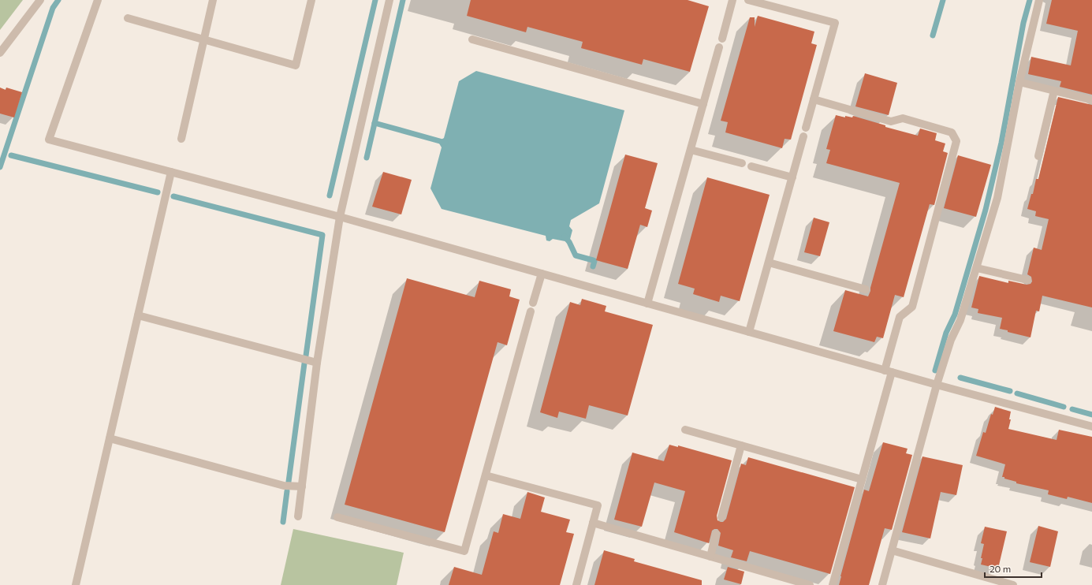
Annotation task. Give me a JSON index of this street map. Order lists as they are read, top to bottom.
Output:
{
  "scale_bar": "20 m"
}
